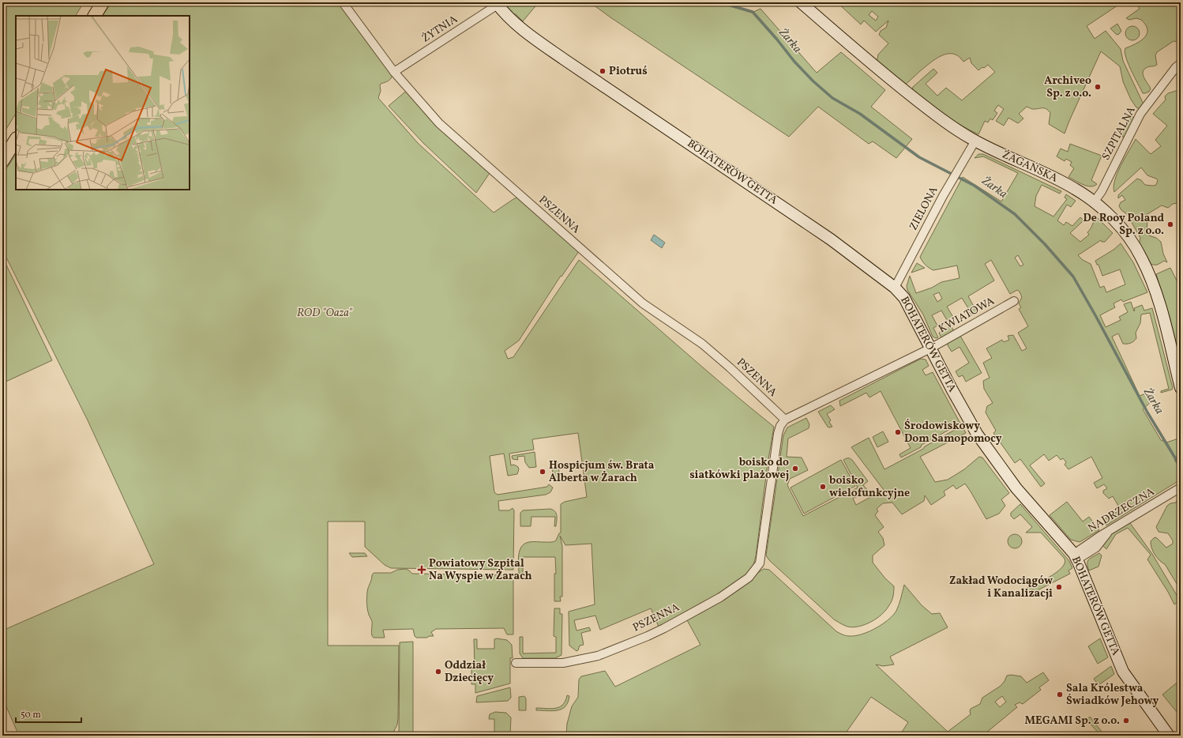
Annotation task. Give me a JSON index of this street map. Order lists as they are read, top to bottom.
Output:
{
  "streets": {
    "street": [
      "ŻYTNIA",
      "SZPITALNA",
      "ŻAGAŃSKA",
      "BOHATERÓW GETTA",
      "ZIELONA",
      "PSZENNA",
      "KWIATOWA",
      "NADRZECZNA"
    ]
  },
  "crossings": [
    ["ŻYTNIA", "BOHATERÓW GETTA"],
    ["ŻYTNIA", "PSZENNA"],
    ["SZPITALNA", "ŻAGAŃSKA"],
    ["ŻAGAŃSKA", "ZIELONA"],
    ["BOHATERÓW GETTA", "ZIELONA"],
    ["BOHATERÓW GETTA", "KWIATOWA"],
    ["BOHATERÓW GETTA", "NADRZECZNA"]
  ],
  "water": ["Żarka"],
  "parks": ["ROD \"Oaza\""],
  "places": {
    "other": [
      "Piotruś",
      "Archiveo Sp. z o.o.",
      "De Rooy Poland Sp. z o.o.",
      "Środowiskowy Dom Samopomocy",
      "boisko do siatkówki plażowej",
      "Hospicjum św. Brata Alberta w Żarach",
      "boisko wielofunkcyjne",
      "Zakład Wodociągów i Kanalizacji",
      "Oddział Dziecięcy",
      "Sala Królestwa Świadków Jehowy",
      "MEGAMI Sp. z o.o."
    ],
    "health": ["Powiatowy Szpital Na Wyspie w Żarach"]
  },
  "scale_bar": "50 m"
}
